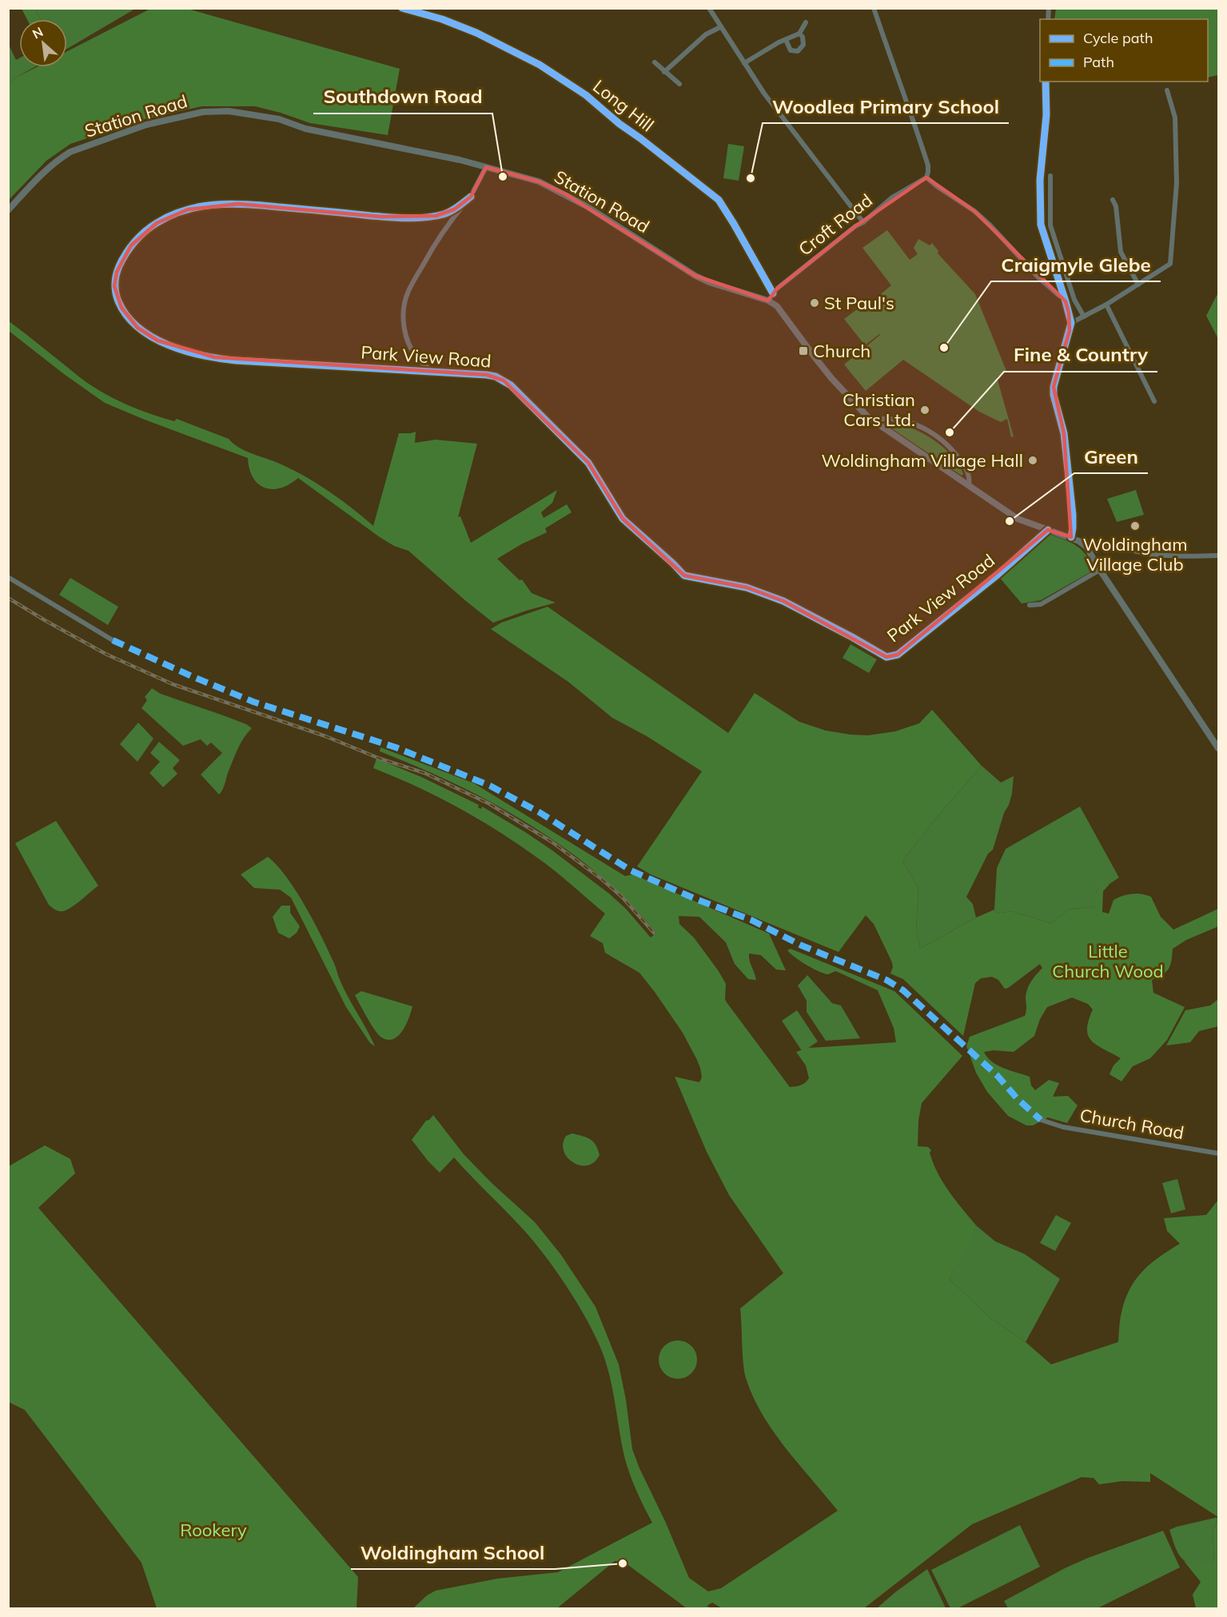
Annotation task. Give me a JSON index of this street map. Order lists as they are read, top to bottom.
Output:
{
  "streets": {
    "street": [
      "Long Hill",
      "Station Road",
      "Croft Road",
      "Park View Road",
      "Church Road"
    ]
  },
  "crossings": [
    ["Long Hill", "Croft Road"],
    ["Station Road", "Croft Road"],
    ["Station Road", "Park View Road"]
  ],
  "parks": ["Little Church Wood", "Rookery"],
  "places": {
    "other": [
      "Southdown Road",
      "Woodlea Primary School",
      "St Paul's",
      "Craigmyle Glebe",
      "Christian Cars Ltd.",
      "Fine & Country",
      "Woldingham Village Hall",
      "Green",
      "Woldingham Village Club",
      "Woldingham School"
    ],
    "transit": ["Church"]
  },
  "legend": ["Cycle path", "Path"],
  "north": "top left"
}
